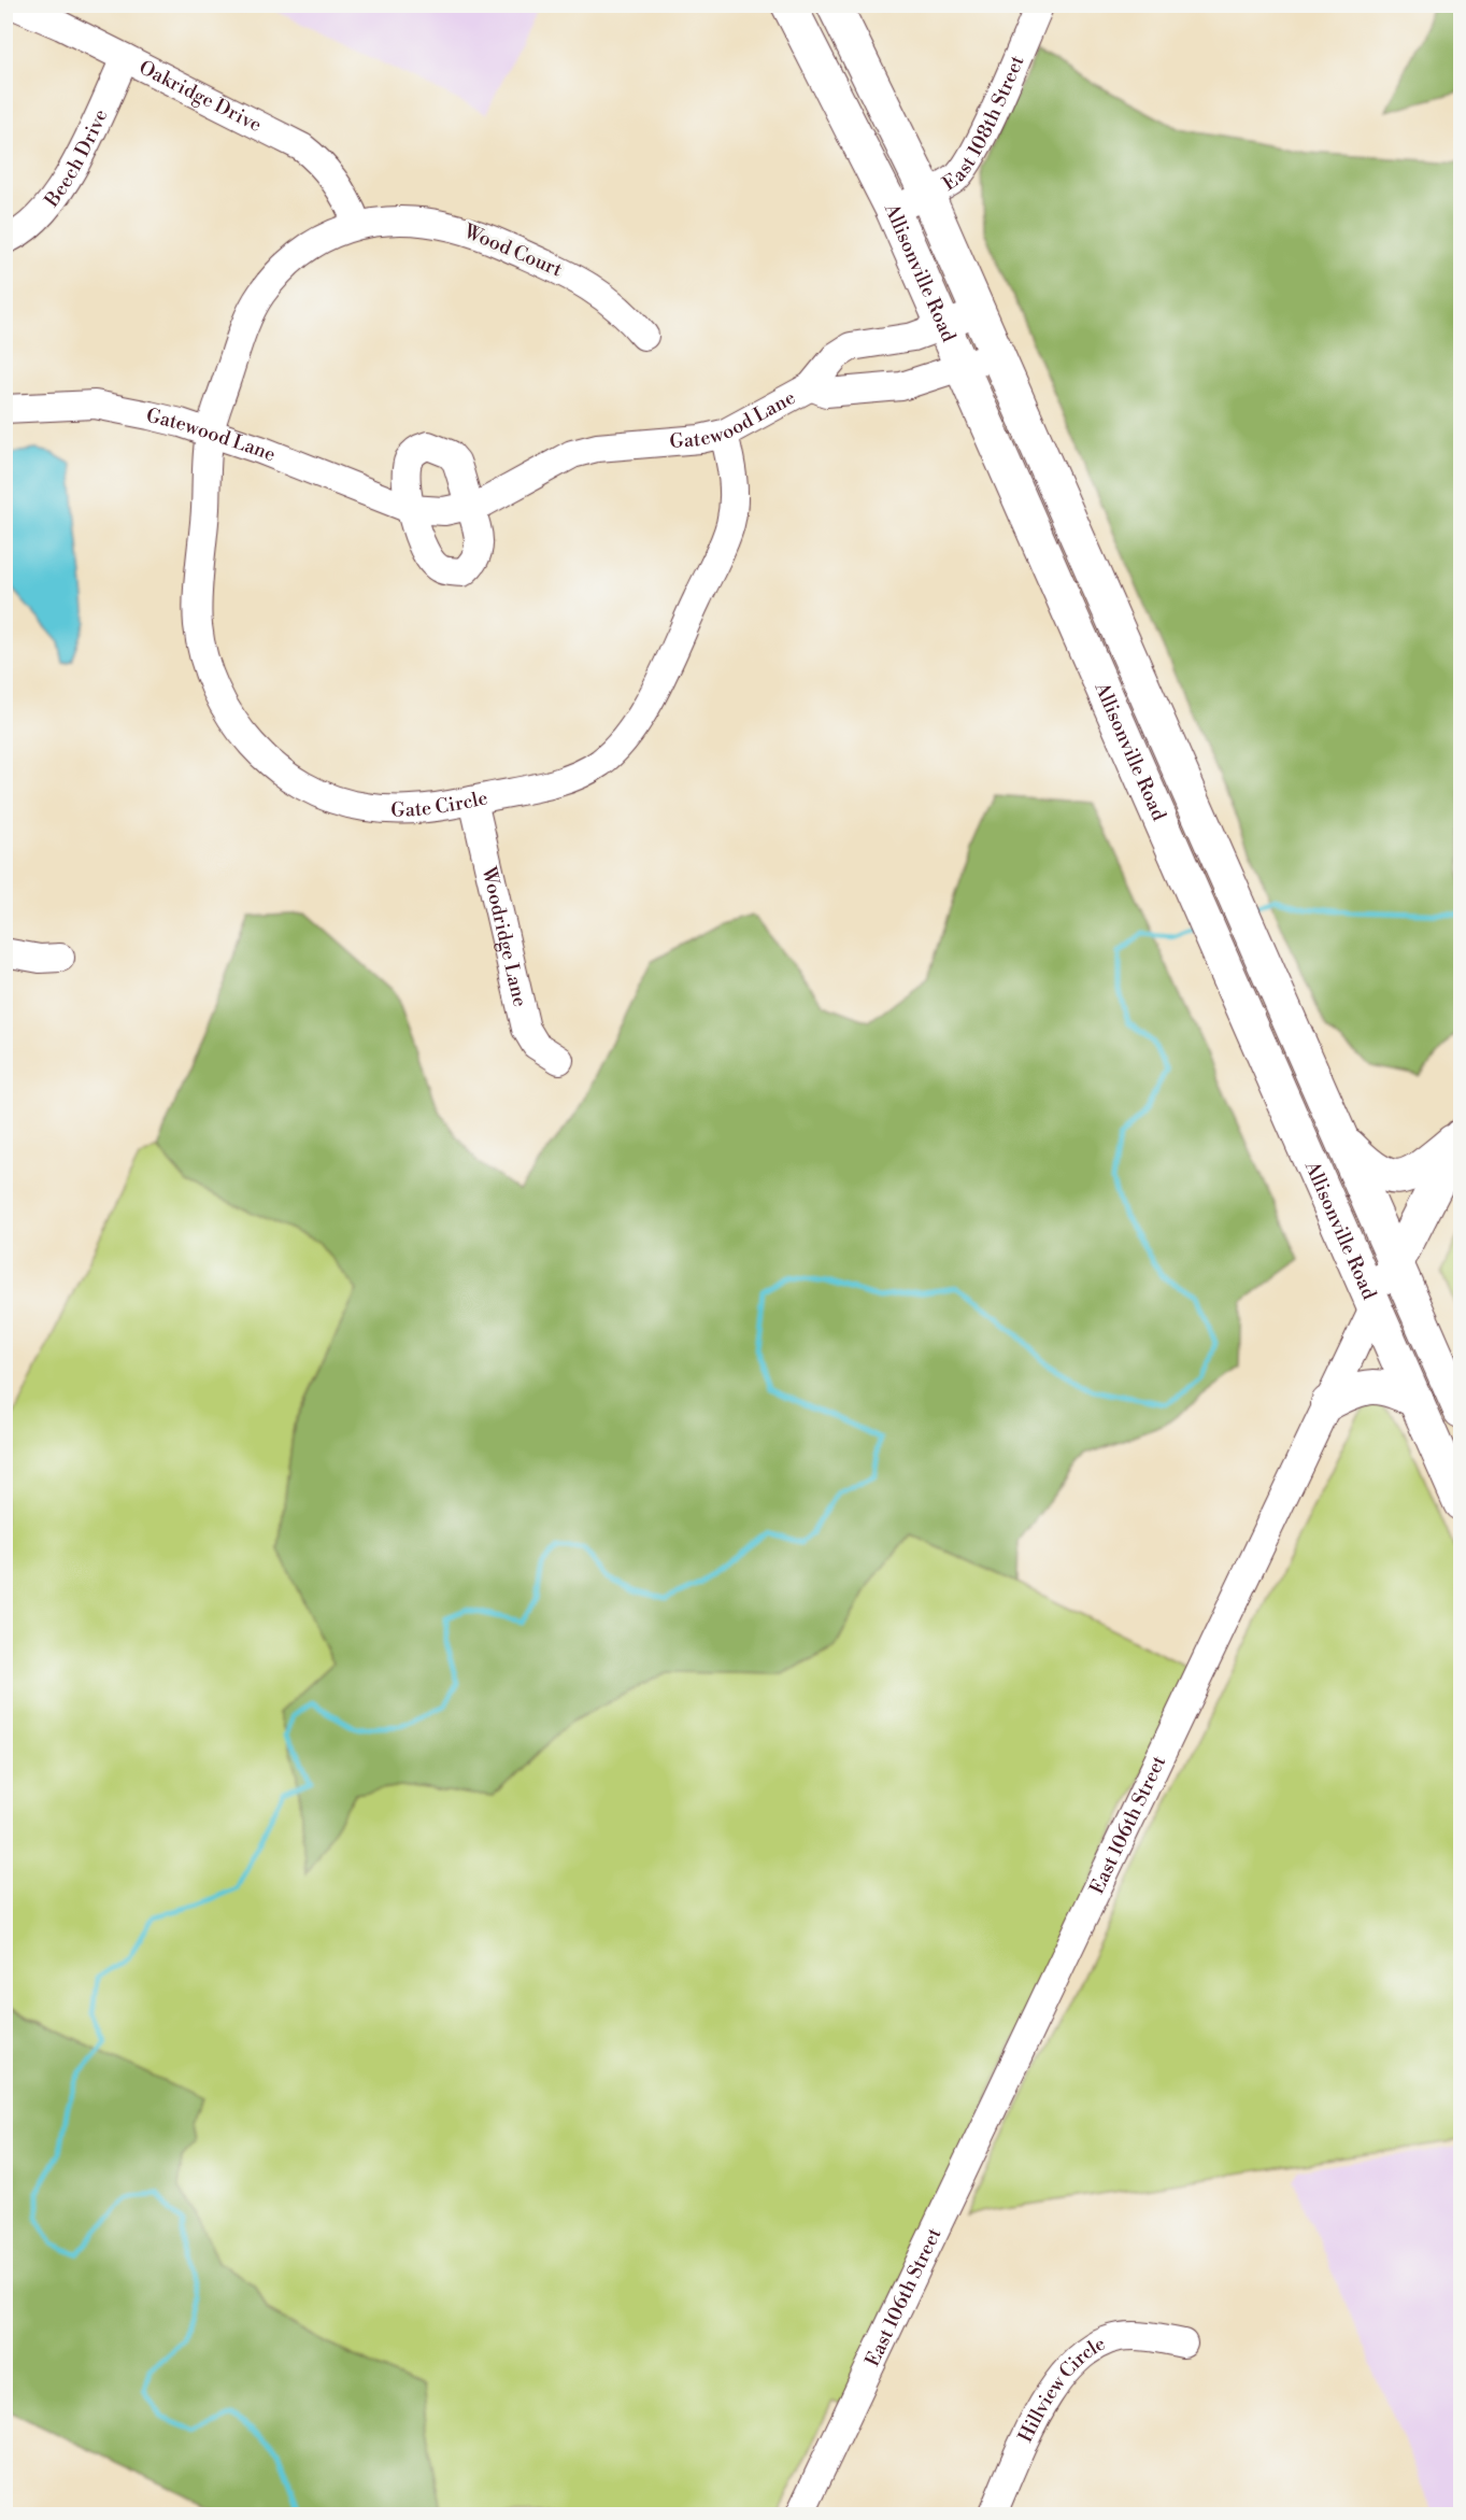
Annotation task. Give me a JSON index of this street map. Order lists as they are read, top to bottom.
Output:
{
  "streets": {
    "main road": ["Allisonville Road", "East 106th Street"],
    "street": [
      "Oakridge Drive",
      "East 108th Street",
      "Beech Drive",
      "Wood Court",
      "Gatewood Lane",
      "Gate Circle",
      "Woodridge Lane",
      "Hillview Circle"
    ]
  },
  "crossings": [
    ["Oakridge Drive", "Beech Drive"],
    ["Oakridge Drive", "Wood Court"],
    ["East 108th Street", "Allisonville Road"],
    ["Wood Court", "Gatewood Lane"],
    ["Wood Court", "Gate Circle"],
    ["Allisonville Road", "Gatewood Lane"],
    ["Allisonville Road", "East 106th Street"],
    ["Gatewood Lane", "Gate Circle"],
    ["Gate Circle", "Woodridge Lane"]
  ]
}
